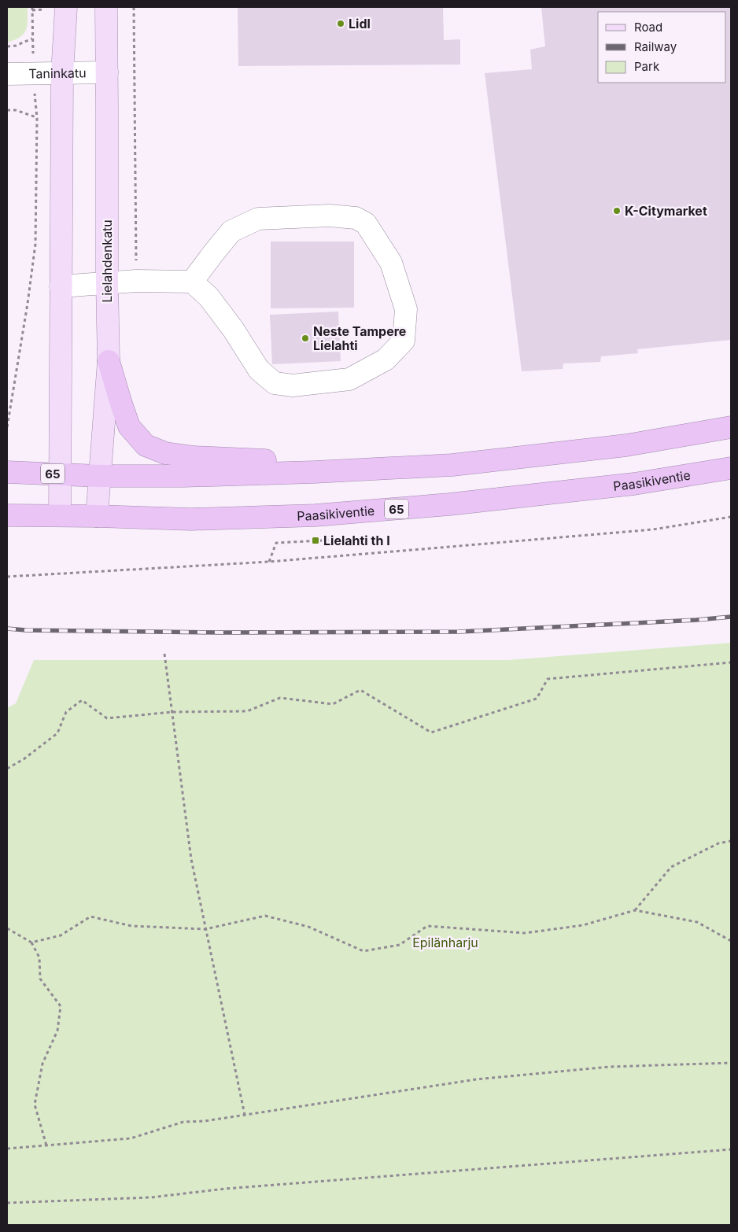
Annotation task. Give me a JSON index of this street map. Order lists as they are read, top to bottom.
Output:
{
  "streets": {
    "highway": ["65", "Paasikiventie"],
    "main road": ["Lielahdenkatu"],
    "street": ["Taninkatu"]
  },
  "crossings": [
    ["Taninkatu", "Lielahdenkatu"],
    ["Lielahdenkatu", "65"],
    ["Lielahdenkatu", "Paasikiventie"]
  ],
  "parks": ["Epilänharju"],
  "places": {
    "other": ["Lidl", "K-Citymarket", "Neste Tampere Lielahti"],
    "transit": ["Lielahti th I"]
  },
  "legend": ["Road", "Railway", "Park"]
}
